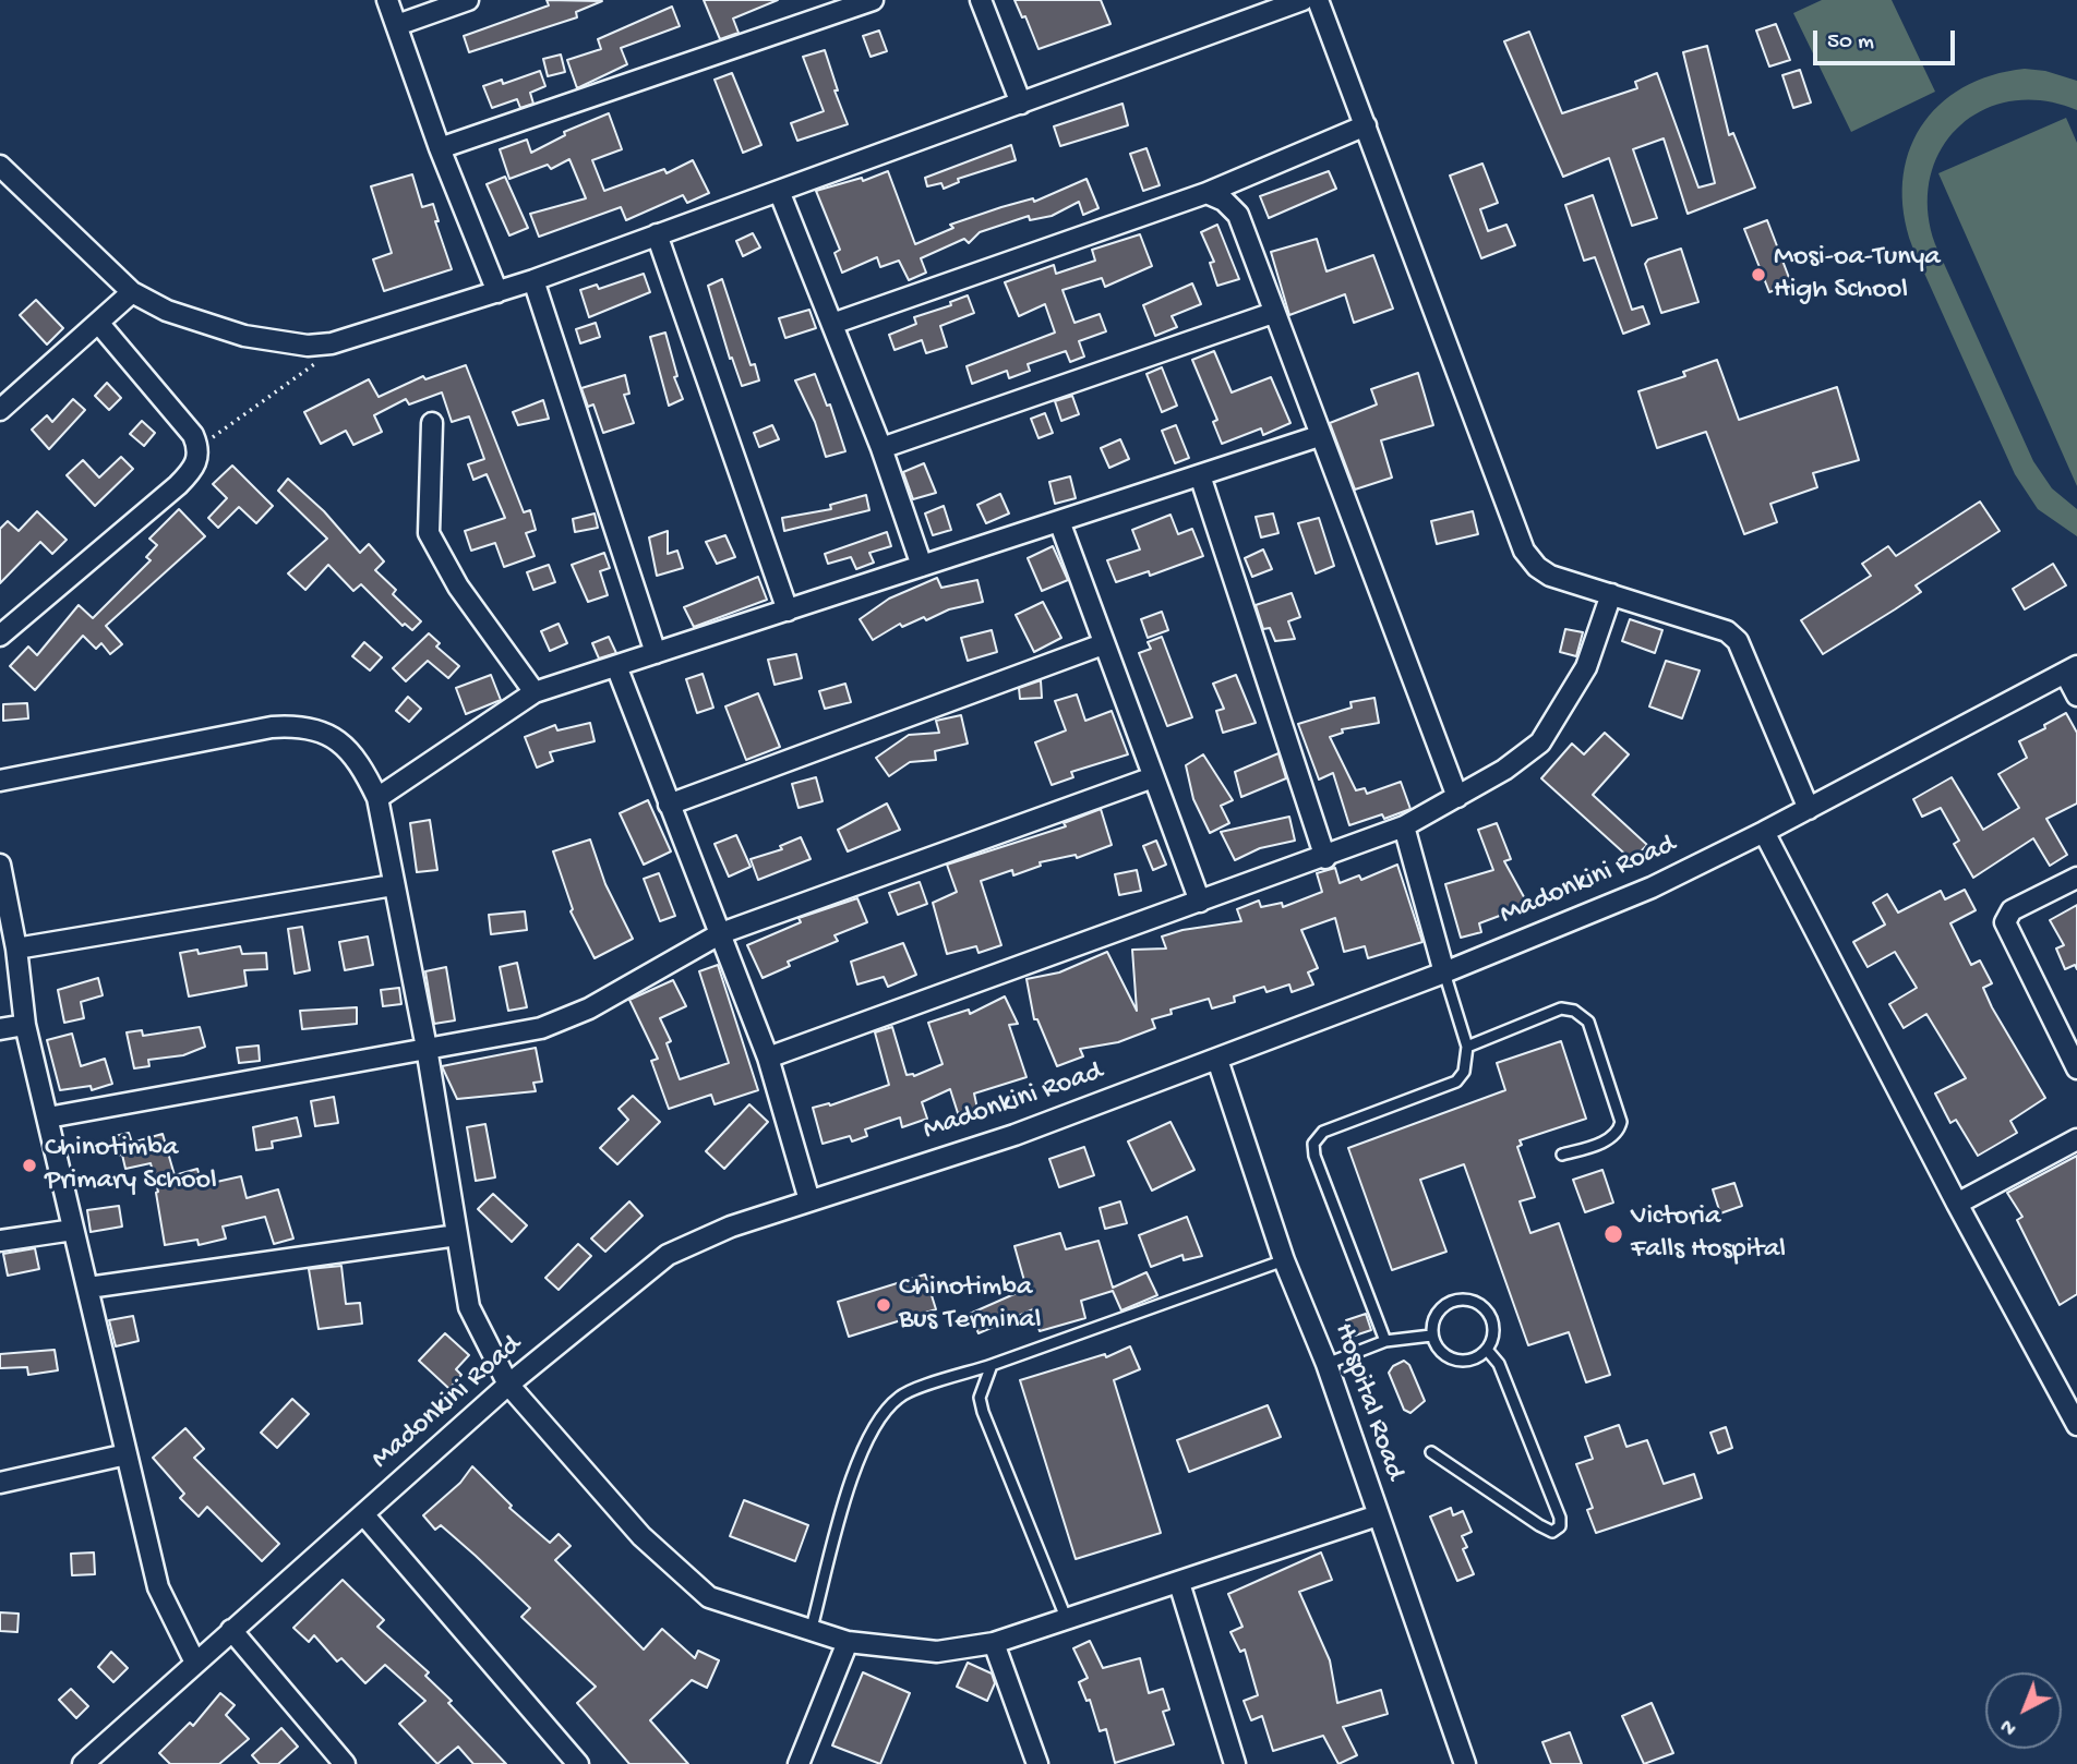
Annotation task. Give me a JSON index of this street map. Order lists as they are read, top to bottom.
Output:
{
  "streets": {
    "street": ["Madonkini Road", "Hospital Road"]
  },
  "crossings": [
    ["Madonkini Road", "Hospital Road"]
  ],
  "places": [
    "Mosi-oa-Tunya High School",
    "Chinotimba Primary School",
    "Victoria Falls Hospital",
    "Chinotimba Bus Terminal"
  ],
  "scale_bar": "50 m",
  "north": "bottom left"
}
